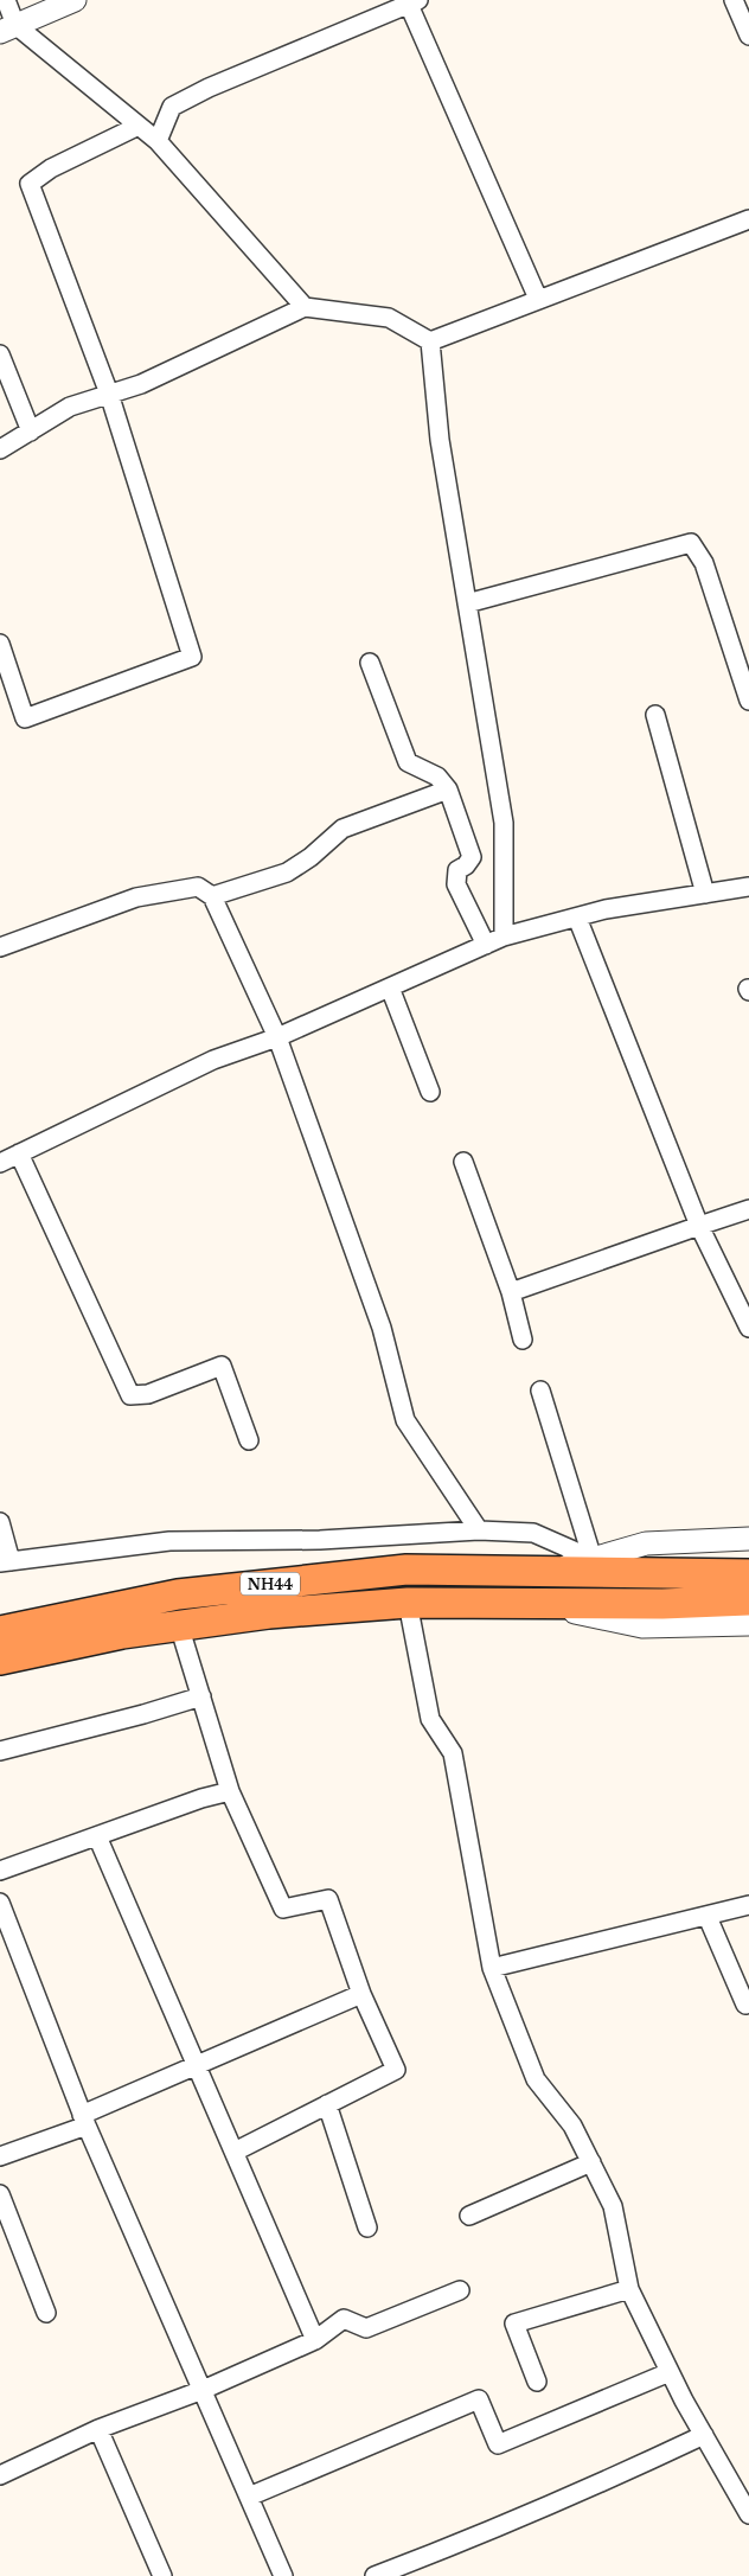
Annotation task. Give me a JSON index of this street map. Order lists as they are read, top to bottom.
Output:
{
  "streets": {
    "highway": ["NH44"]
  }
}
